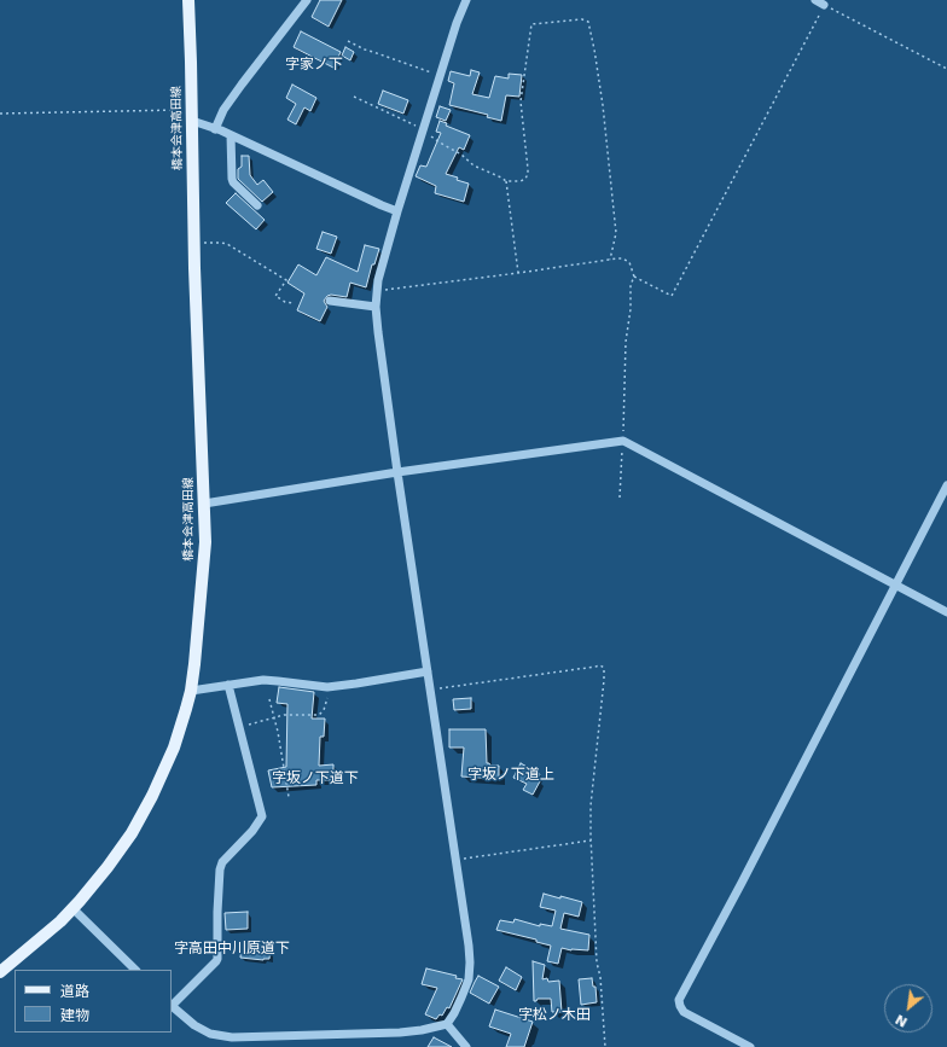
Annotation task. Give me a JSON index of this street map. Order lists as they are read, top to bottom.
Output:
{
  "streets": {
    "main road": ["橋本会津高田線"]
  },
  "districts": [
    "字家ノ下",
    "字坂ノ下道上",
    "字坂ノ下道下",
    "字高田中川原道下",
    "字松ノ木田"
  ],
  "legend": ["道路", "建物"],
  "north": "bottom left"
}
